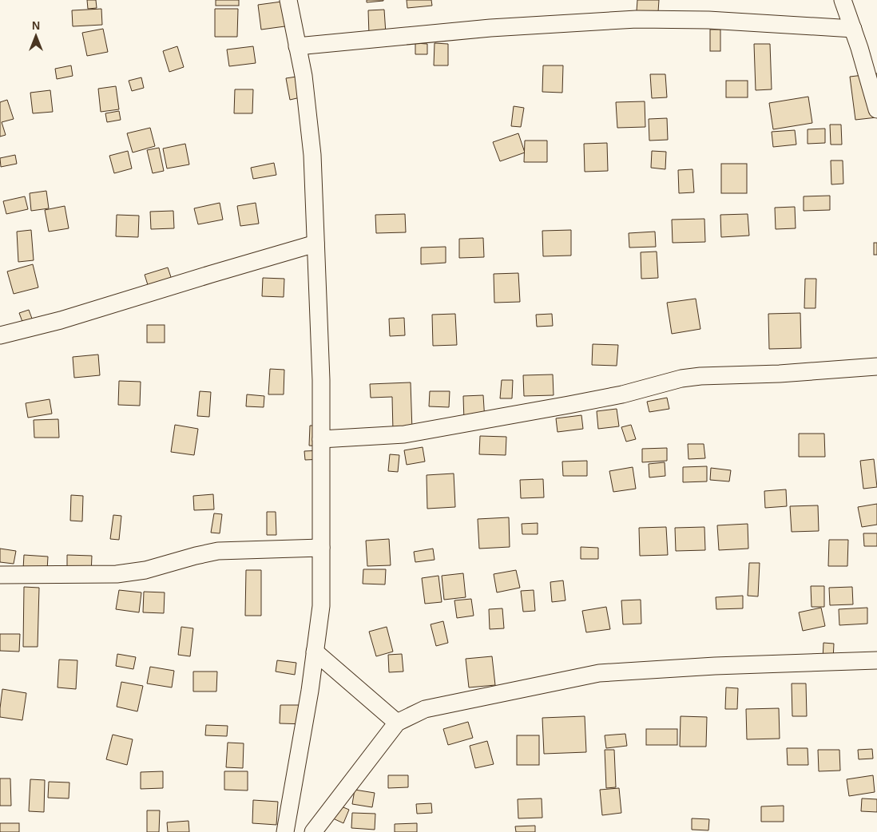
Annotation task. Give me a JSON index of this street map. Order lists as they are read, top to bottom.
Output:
{
  "north": "top"
}
